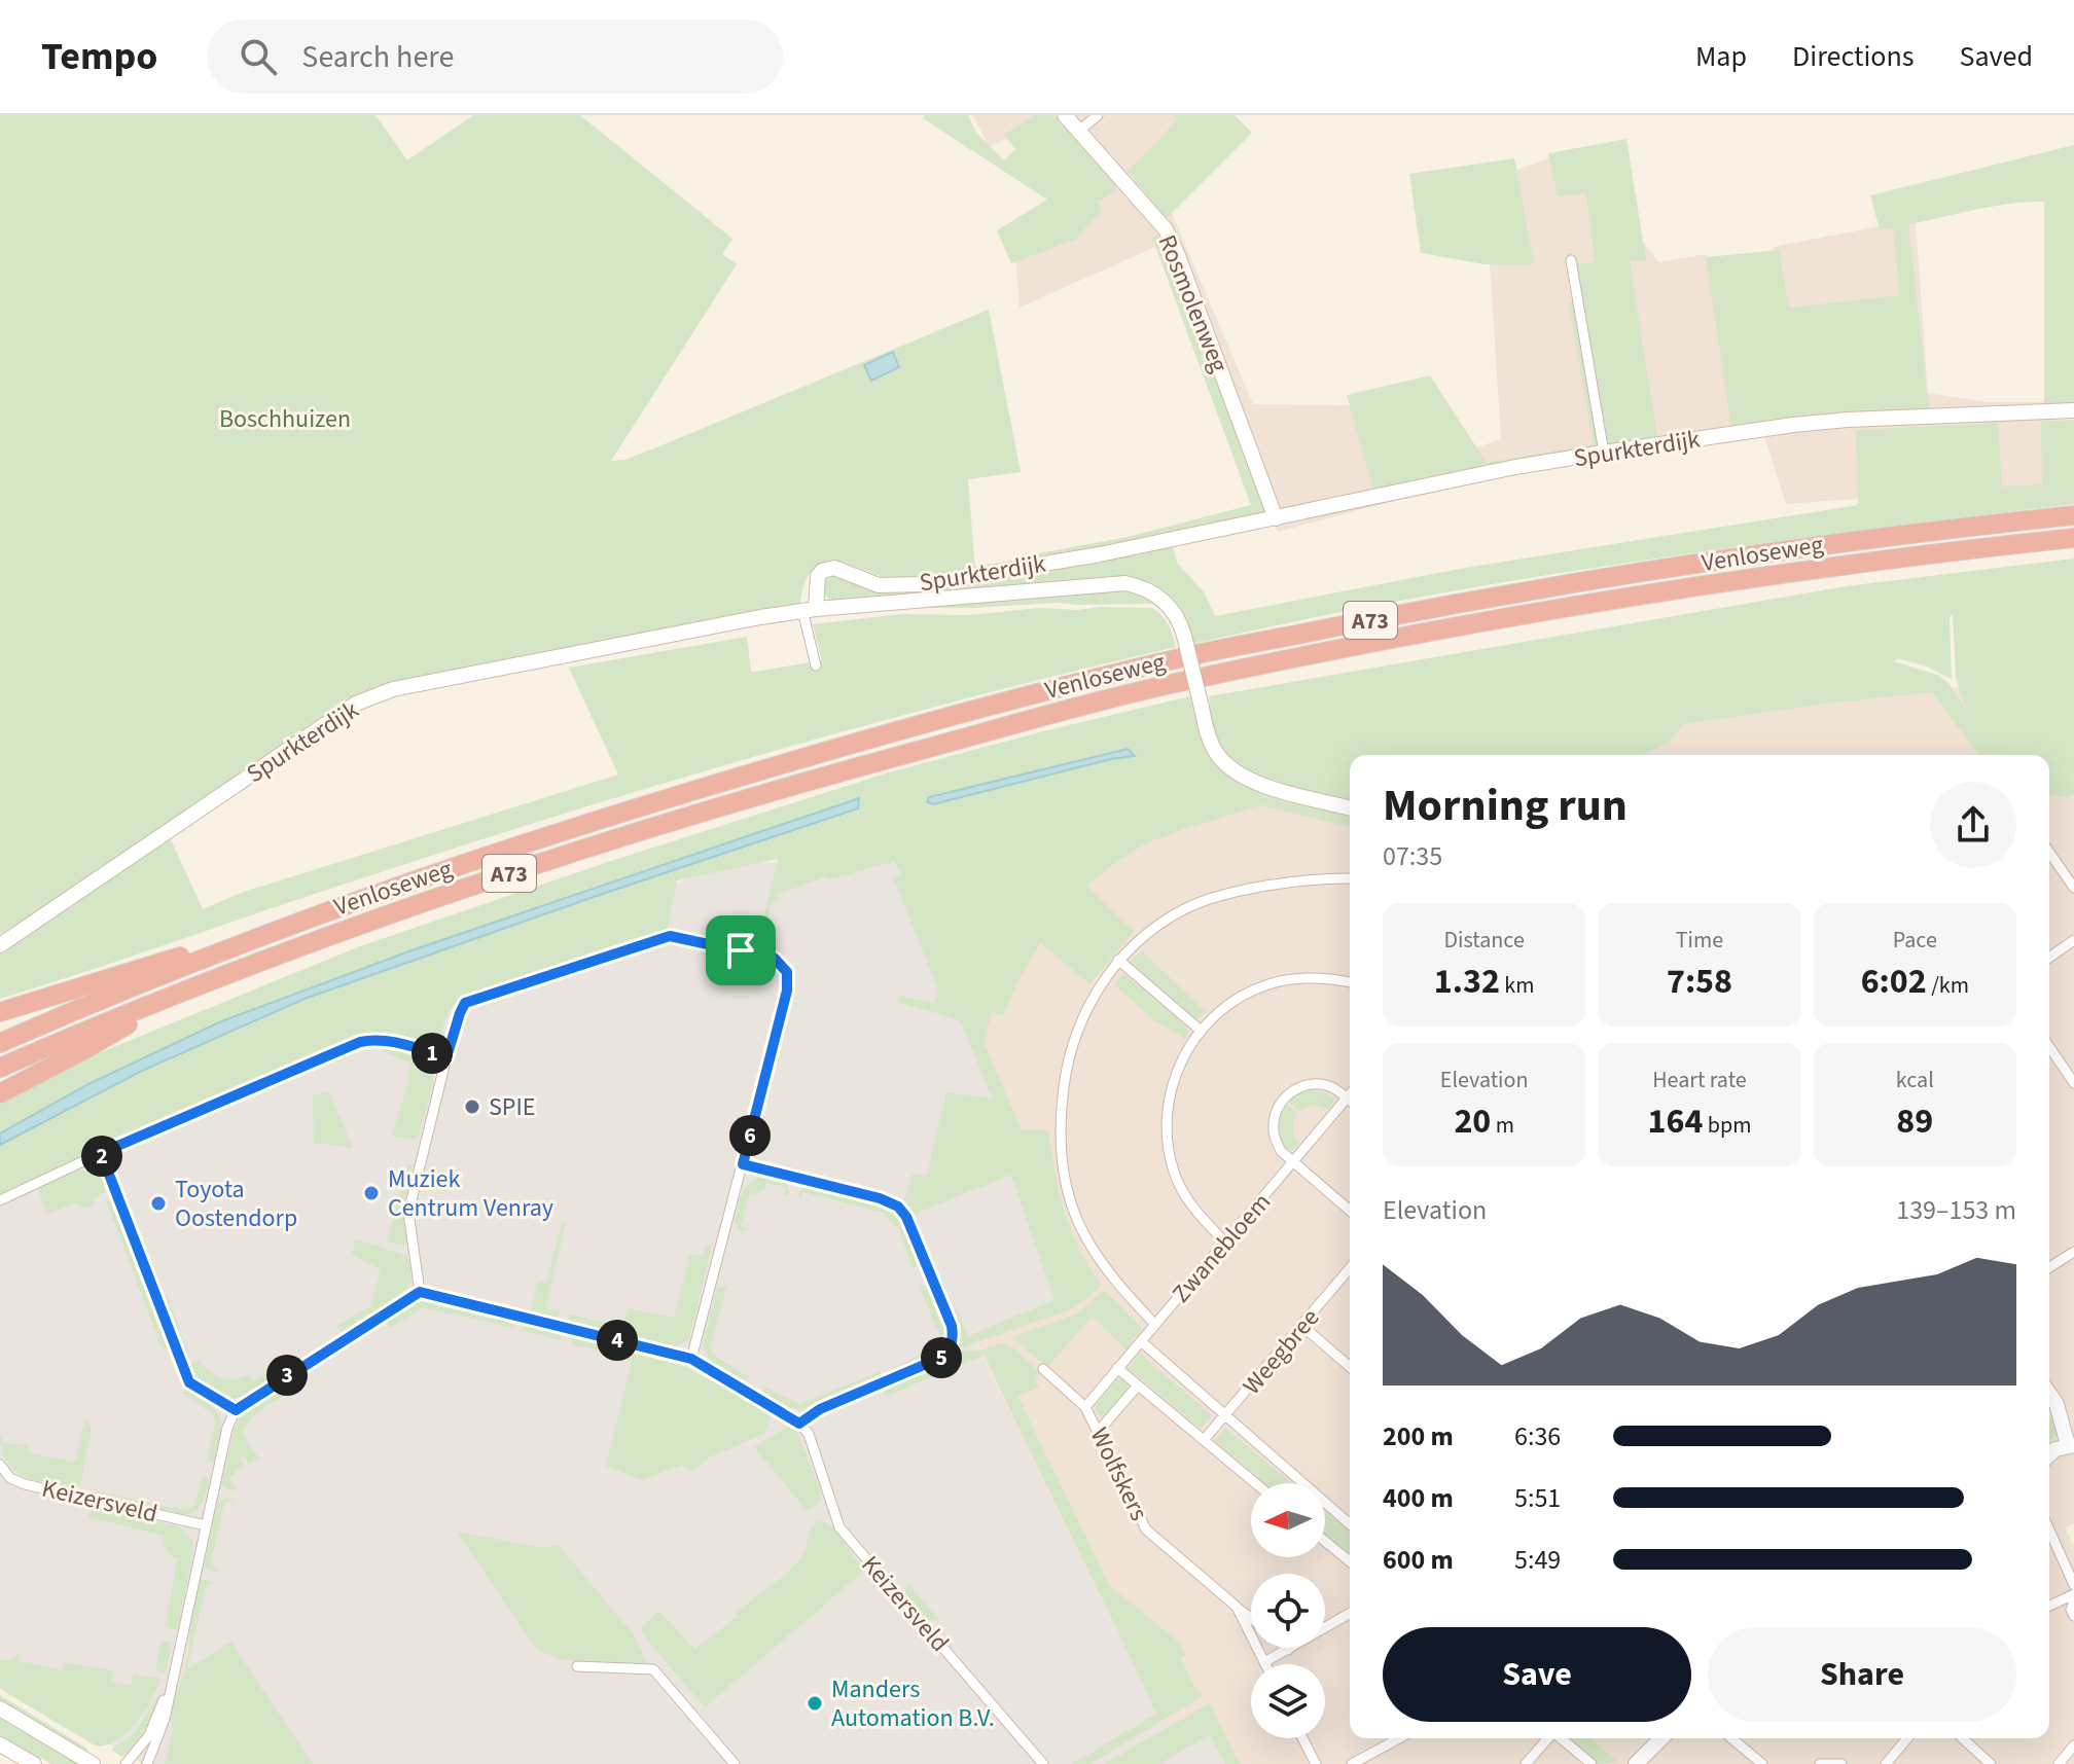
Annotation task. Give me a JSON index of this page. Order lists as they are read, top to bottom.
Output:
{
  "streets": {
    "highway": ["Venloseweg", "A73"],
    "street": [
      "Rosmolenweg",
      "Spurkterdijk",
      "Zwanebloem",
      "Weegbree",
      "Wolfskers",
      "Keizersveld"
    ]
  },
  "crossings": [
    ["Rosmolenweg", "Spurkterdijk"],
    ["Venloseweg", "A73"],
    ["Zwanebloem", "Wolfskers"]
  ],
  "parks": ["Boschhuizen"],
  "places": [
    "SPIE",
    "Muziek Centrum Venray",
    "Toyota Oostendorp",
    "Manders Automation B.V."
  ],
  "north": "left",
  "page": {
    "header": "Tempo",
    "search": "Search here",
    "nav": ["Map", "Directions", "Saved"],
    "heading": ["Morning run", "07:35"],
    "stats": [
      ["Distance", "1.32 km"],
      ["Time", "7:58"],
      ["Pace", "6:02 /km"],
      ["Elevation", "20 m"],
      ["Heart rate", "164 bpm"],
      ["kcal", "89"]
    ],
    "pins": [
      "1",
      "6",
      "2",
      "4",
      "5",
      "3"
    ],
    "chart": ["Elevation", "139–153 m"],
    "list": [
      {
        "name": "200 m",
        "note": "6:36"
      },
      {
        "name": "400 m",
        "note": "5:51"
      },
      {
        "name": "600 m",
        "note": "5:49"
      }
    ],
    "buttons": ["Save", "Share"]
  }
}
